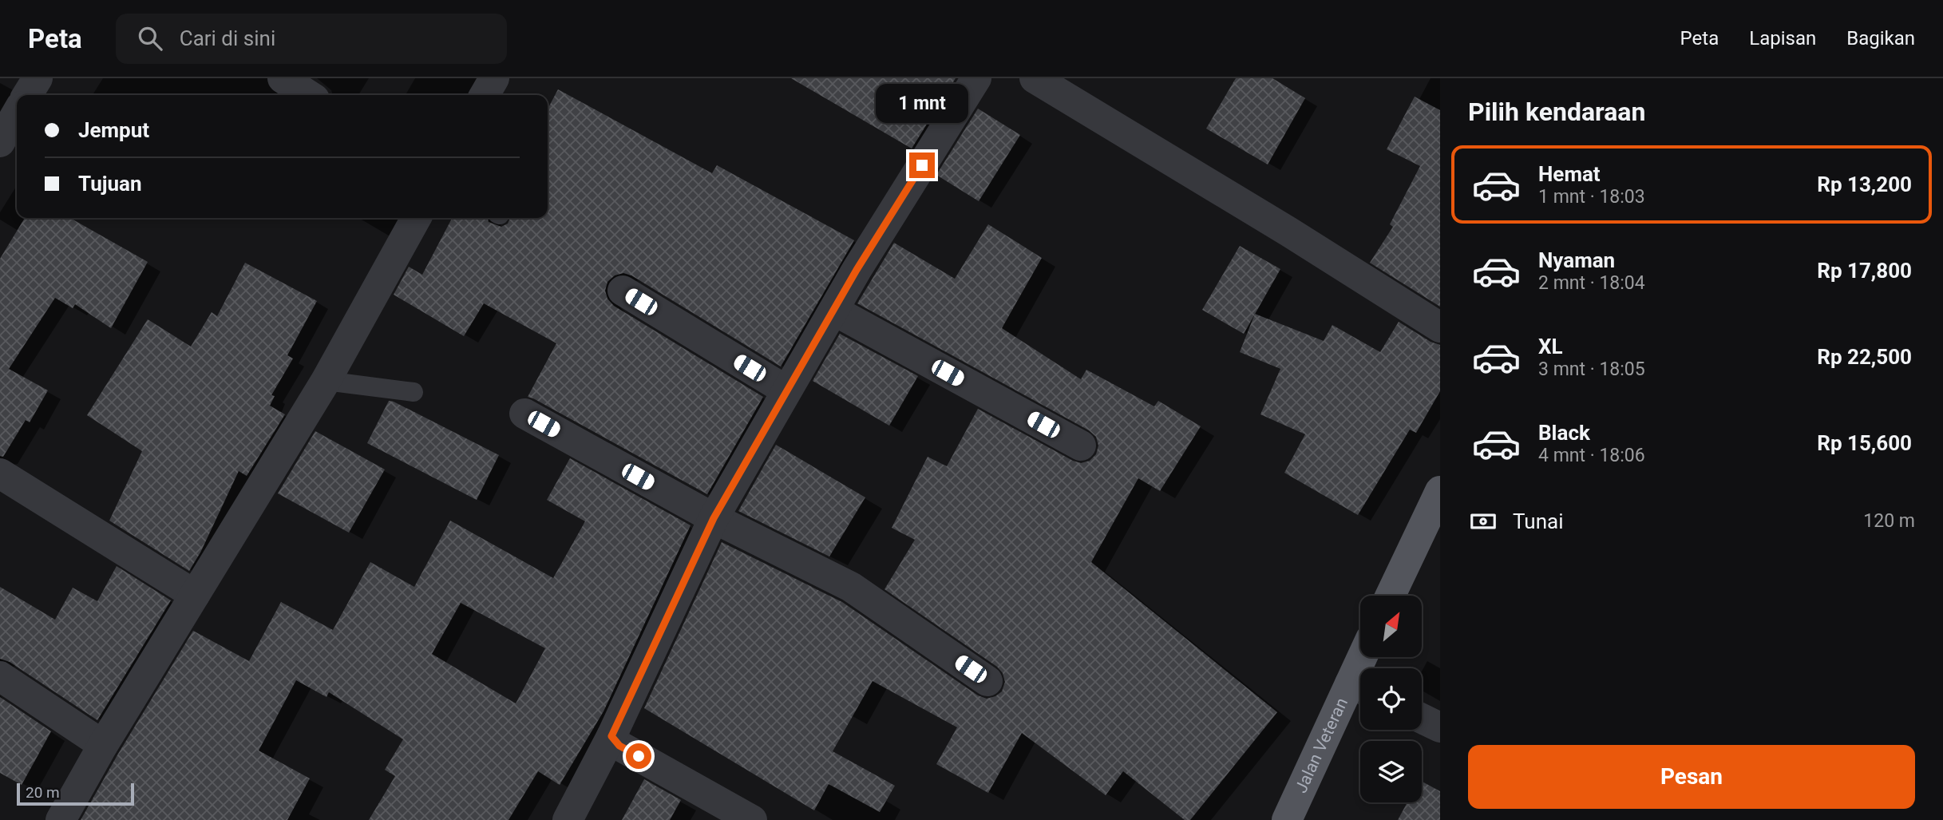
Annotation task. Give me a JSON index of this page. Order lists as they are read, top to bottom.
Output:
{
  "streets": {
    "main road": ["Jalan Veteran"]
  },
  "scale_bar": "20 m",
  "north": "top right",
  "page": {
    "header": "Peta",
    "search": "Cari di sini",
    "nav": ["Peta", "Lapisan", "Bagikan"],
    "heading": "Pilih kendaraan",
    "bubble": "1 mnt",
    "banner": ["Jemput", "Tujuan"],
    "list": [
      {
        "name": "Hemat",
        "note": "1 mnt · 18:03",
        "value": "Rp 13,200"
      },
      {
        "name": "Nyaman",
        "note": "2 mnt · 18:04",
        "value": "Rp 17,800"
      },
      {
        "name": "XL",
        "note": "3 mnt · 18:05",
        "value": "Rp 22,500"
      },
      {
        "name": "Black",
        "note": "4 mnt · 18:06",
        "value": "Rp 15,600"
      }
    ],
    "pay": ["Tunai", "120 m"],
    "buttons": "Pesan",
    "scale": "20 m"
  }
}
